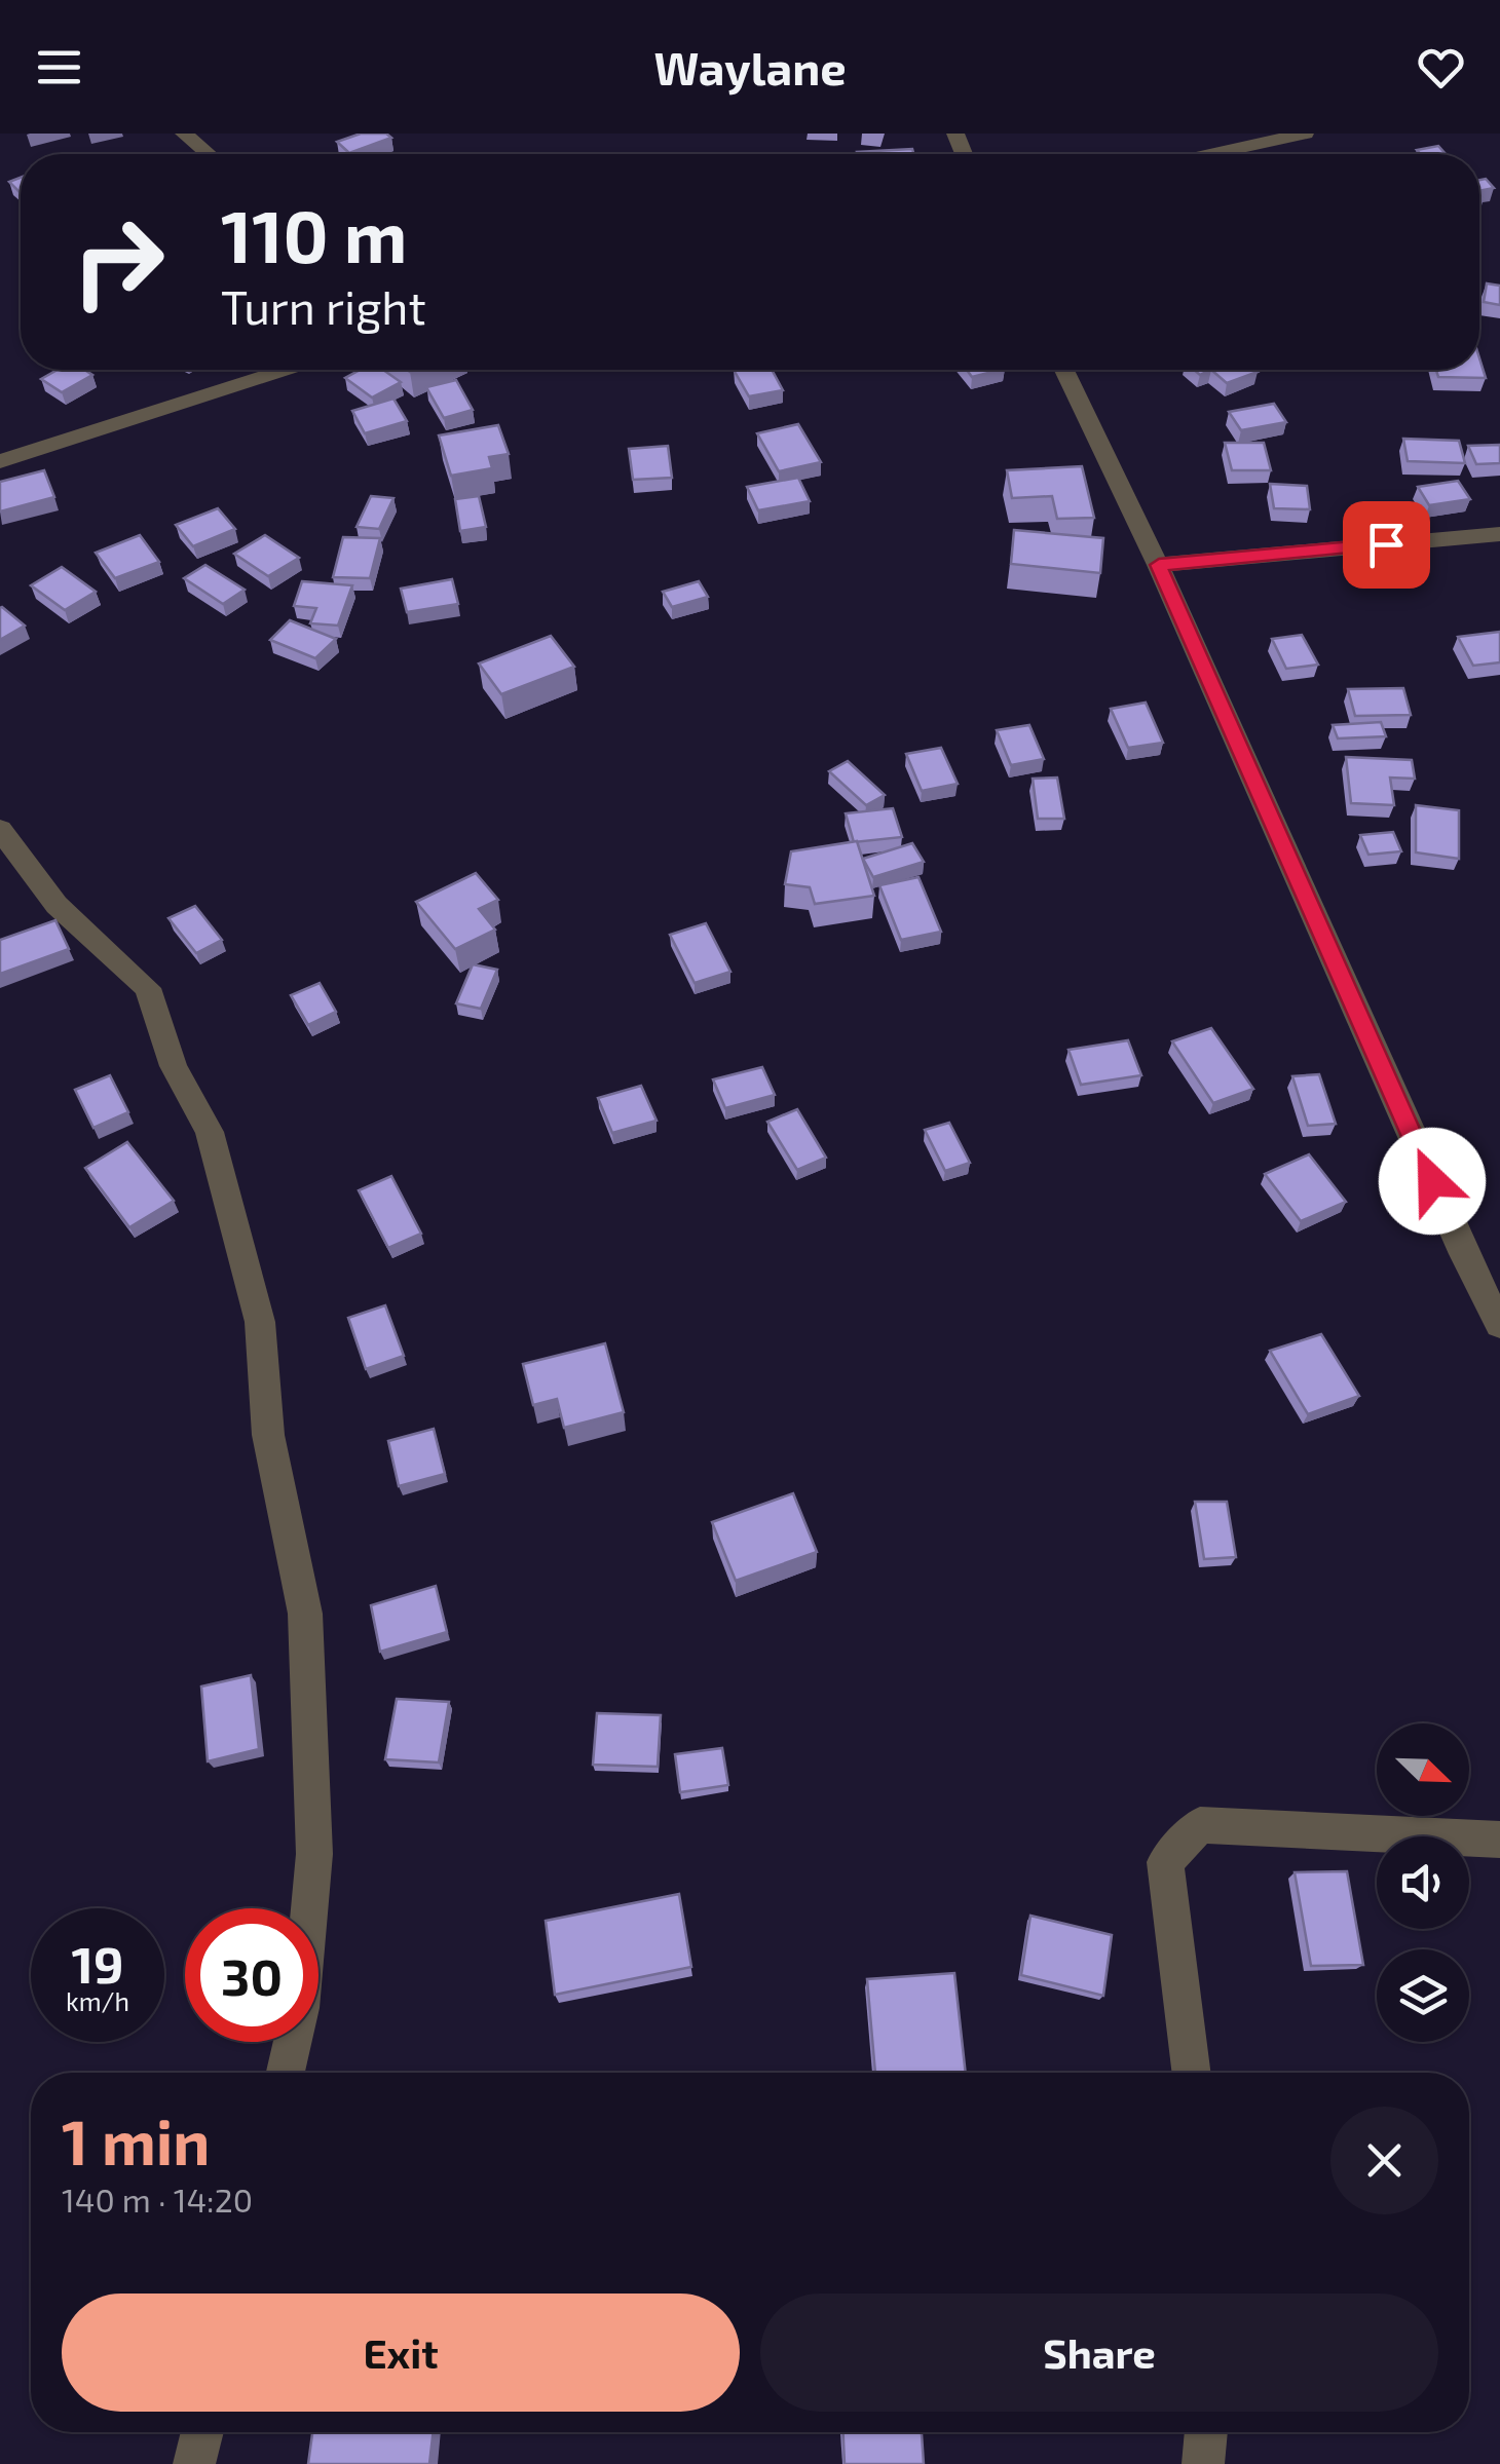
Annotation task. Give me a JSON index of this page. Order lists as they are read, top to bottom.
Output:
{
  "north": "bottom right",
  "page": {
    "header": "Waylane",
    "turn": ["110 m", "Turn right"],
    "speed": "19 km/h",
    "limit": "30",
    "heading": ["1 min", "140 m · 14:20"],
    "buttons": ["Exit", "Share"]
  }
}
